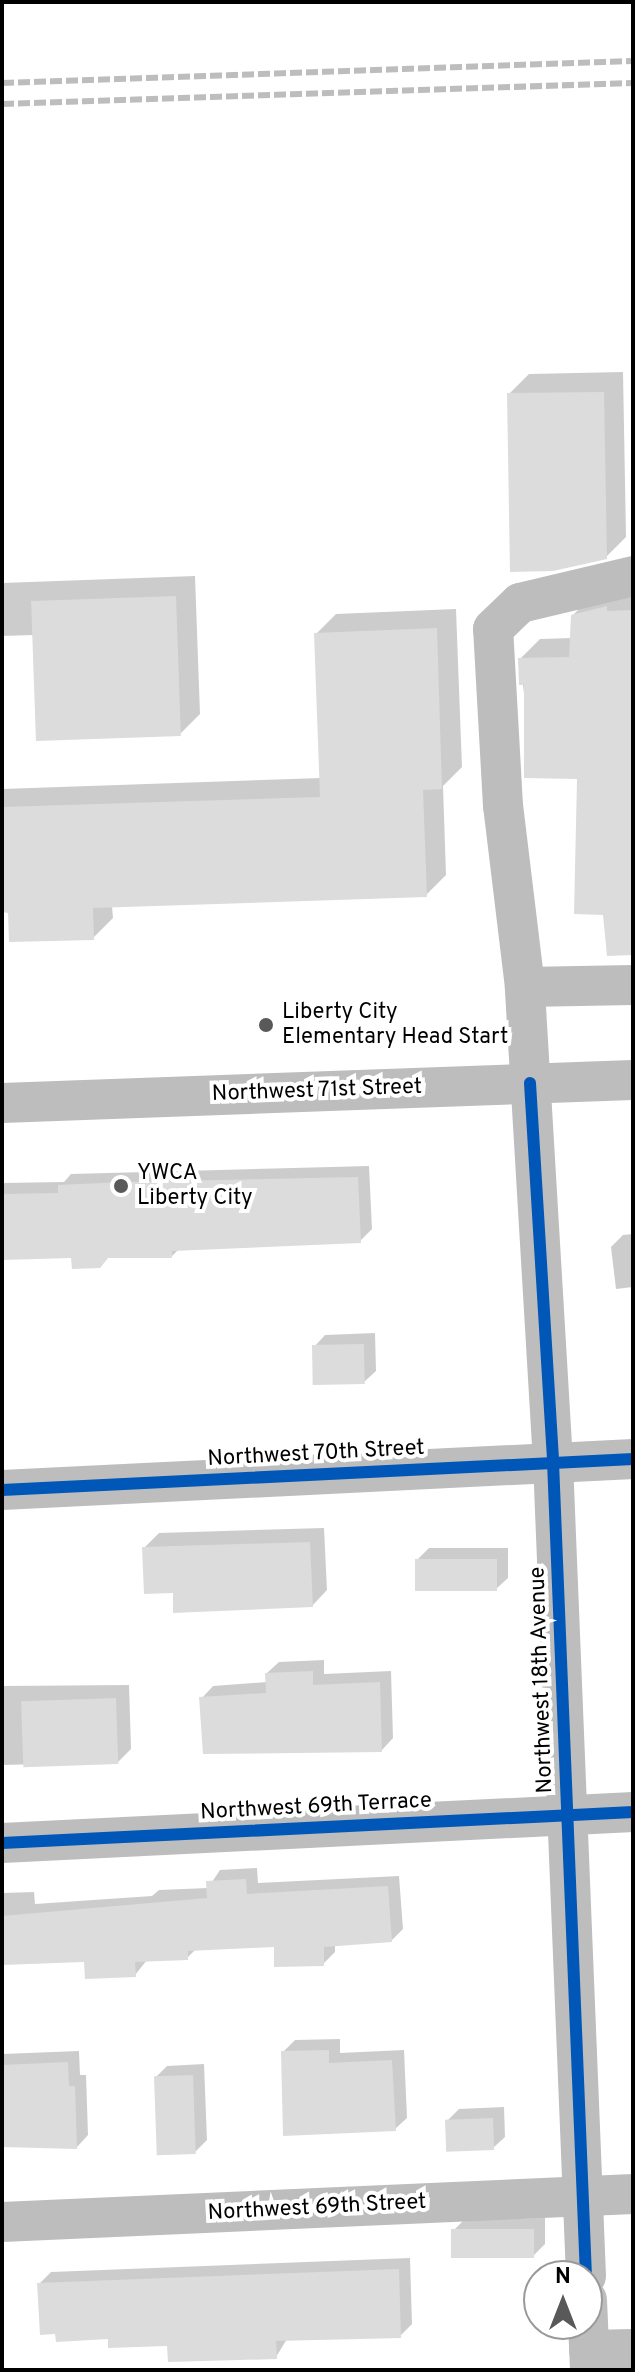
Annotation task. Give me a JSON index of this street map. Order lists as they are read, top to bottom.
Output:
{
  "streets": {
    "street": [
      "Northwest 71st Street",
      "Northwest 70th Street",
      "Northwest 18th Avenue",
      "Northwest 69th Terrace",
      "Northwest 69th Street"
    ]
  },
  "crossings": [
    ["Northwest 71st Street", "Northwest 18th Avenue"],
    ["Northwest 70th Street", "Northwest 18th Avenue"],
    ["Northwest 18th Avenue", "Northwest 69th Terrace"],
    ["Northwest 18th Avenue", "Northwest 69th Street"]
  ],
  "places": ["Liberty City Elementary Head Start", "YWCA Liberty City"],
  "north": "top"
}
